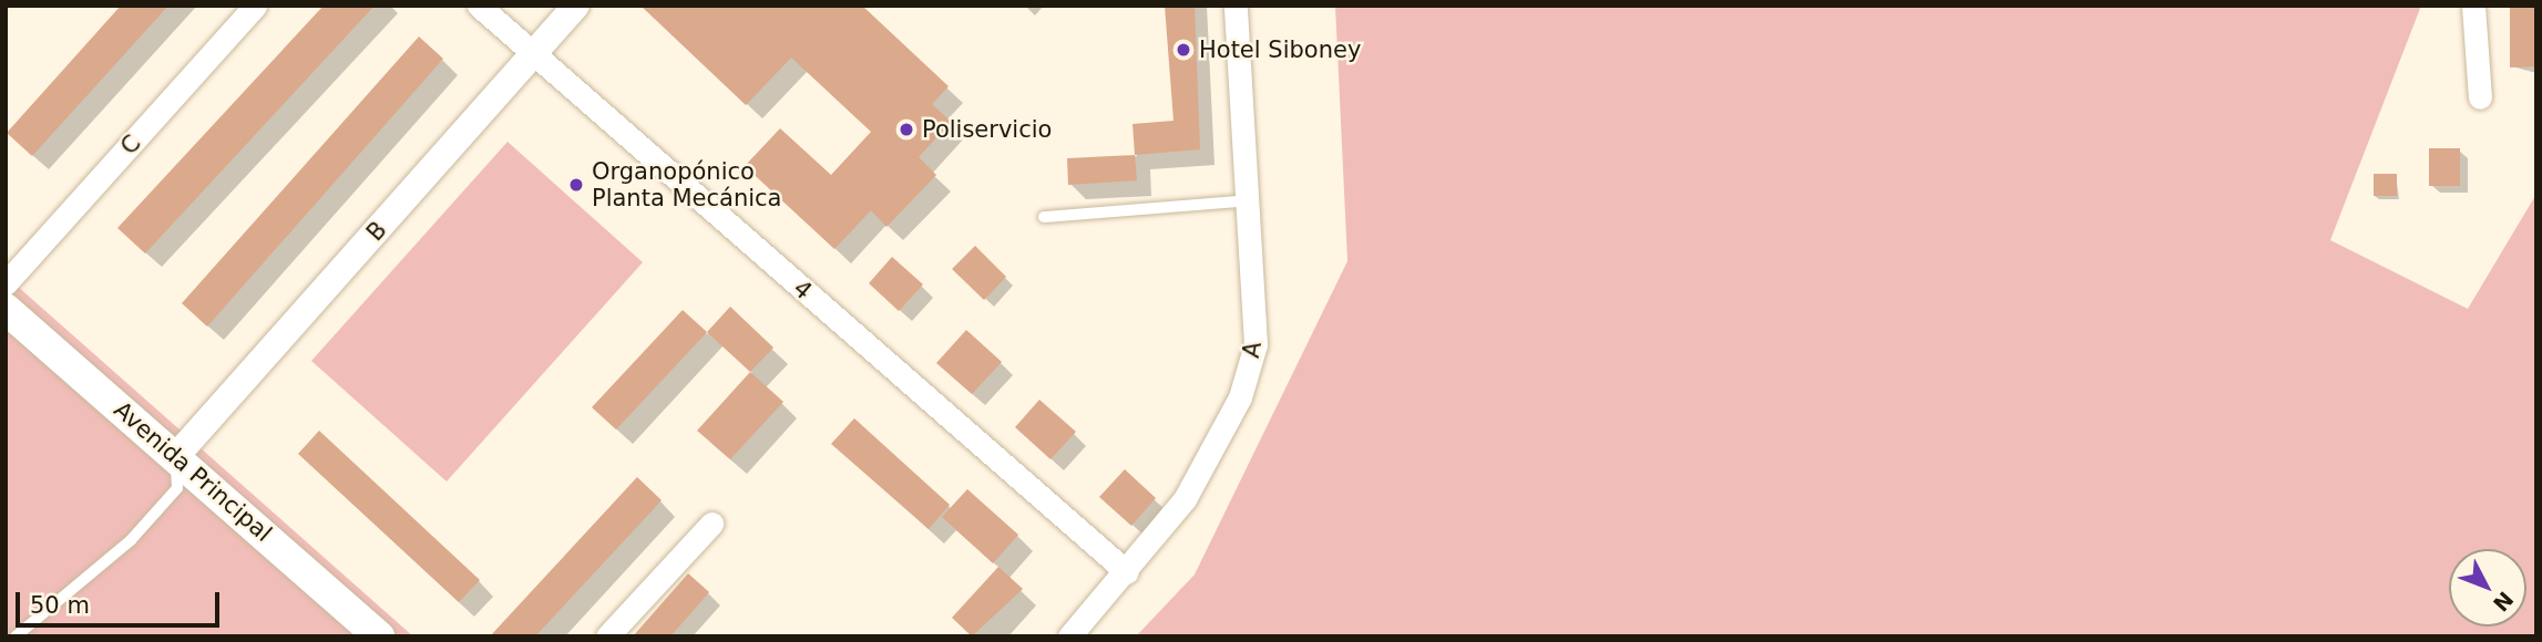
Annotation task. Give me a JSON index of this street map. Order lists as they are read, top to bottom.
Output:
{
  "streets": {
    "main road": ["Avenida Principal"],
    "street": [
      "C",
      "B",
      "4",
      "A"
    ]
  },
  "crossings": [
    ["B", "4"],
    ["B", "Avenida Principal"],
    ["4", "A"]
  ],
  "places": ["Hotel Siboney", "Poliservicio", "Organopónico Planta Mecánica"],
  "scale_bar": "50 m",
  "north": "bottom right"
}
